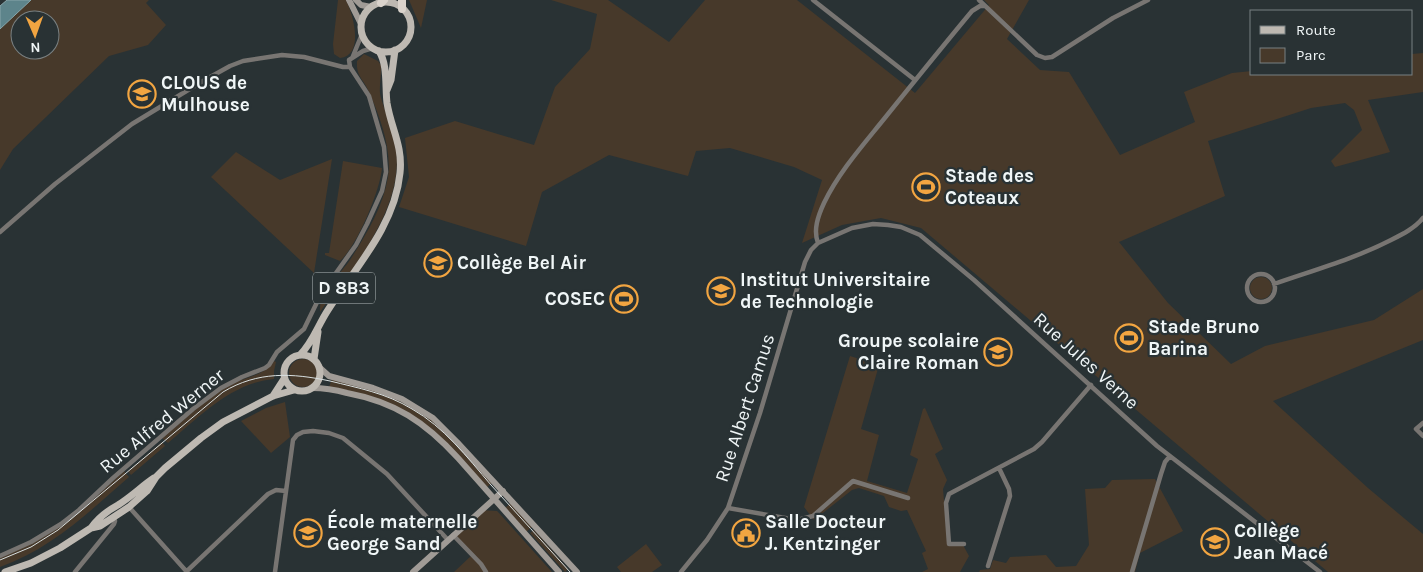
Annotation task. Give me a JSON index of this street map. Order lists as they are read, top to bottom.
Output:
{
  "streets": {
    "main road": ["D 8B3"],
    "street": ["Rue Jules Verne", "Rue Albert Camus", "Rue Alfred Werner"]
  },
  "crossings": [
    ["Rue Jules Verne", "Rue Albert Camus"]
  ],
  "places": {
    "school or university": [
      "CLOUS de Mulhouse",
      "Collège Bel Air",
      "Institut Universitaire de Technologie",
      "Groupe scolaire Claire Roman",
      "École maternelle George Sand",
      "Collège Jean Macé"
    ],
    "sports": ["Stade des Coteaux", "COSEC", "Stade Bruno Barina"],
    "public building": ["Salle Docteur J. Kentzinger"]
  },
  "legend": ["Route", "Parc"],
  "north": "bottom"
}
